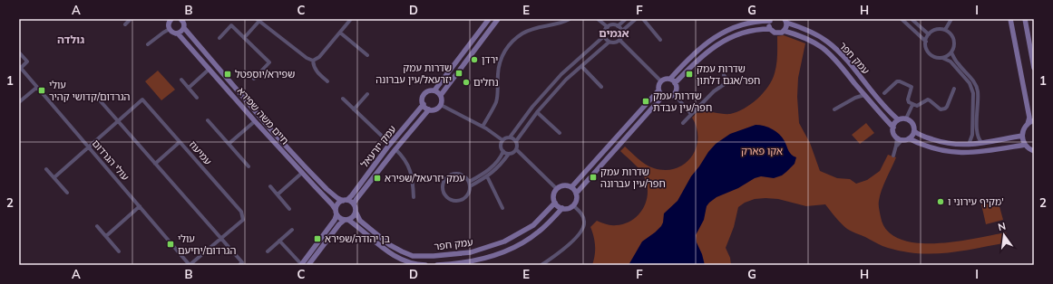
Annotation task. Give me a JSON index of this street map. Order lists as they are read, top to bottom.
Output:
{
  "streets": {
    "street": [
      "עמק חפר",
      "חיים משה שפירא",
      "עמק יזרעאל",
      "עמיעוז",
      "עולי הגרדום"
    ]
  },
  "crossings": [
    ["עמק חפר", "חיים משה שפירא"],
    ["עמק חפר", "עמק יזרעאל"],
    ["חיים משה שפירא", "עמק יזרעאל"],
    ["עמיעוז", "עולי הגרדום"]
  ],
  "districts": ["אגמים", "גולדה"],
  "parks": ["אקו פארק"],
  "places": {
    "other": ["ירדן", "נחלים", "מקיף עירוני ו'"],
    "transit": [
      "שדרות עמק יזרעאל/עין עברונה",
      "שפירא/יוספטל",
      "שדרות עמק חפר/אגם דלתון",
      "עולי הגרדום/קדושי קהיר",
      "שדרות עמק חפר/עין עבדת",
      "שדרות עמק חפר/עין עברונה",
      "עמק יזרעאל/שפירא",
      "בן יהודה/שפירא",
      "עולי הגרדום/יחיעם"
    ]
  },
  "north": "top",
  "grid": {
    "columns": [
      "A",
      "B",
      "C",
      "D",
      "E",
      "F",
      "G",
      "H",
      "I"
    ],
    "rows": ["1", "2"]
  }
}
